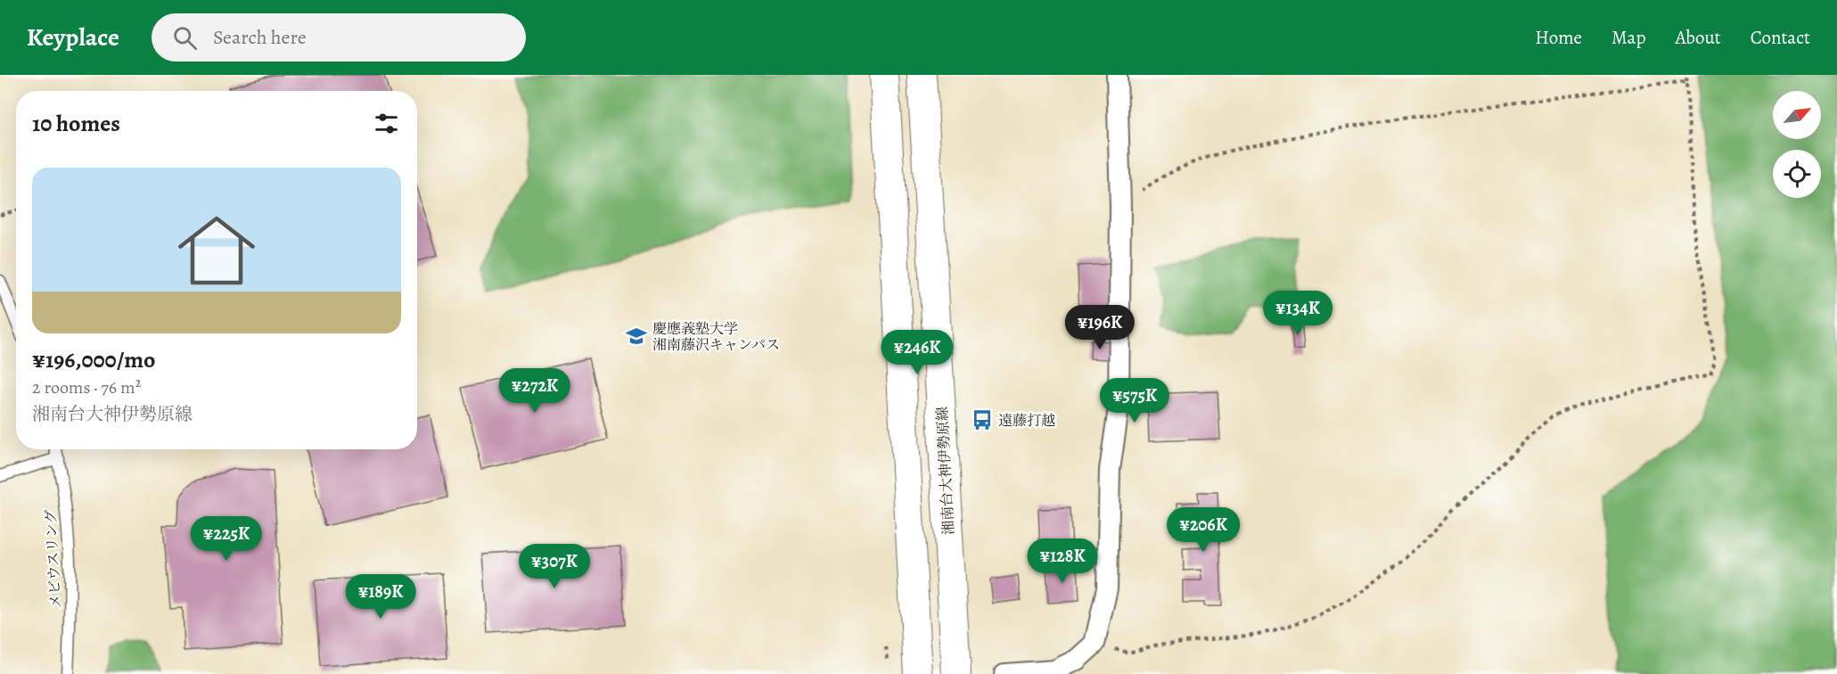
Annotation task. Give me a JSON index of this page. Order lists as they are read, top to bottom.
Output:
{
  "streets": {
    "street": ["湘南台大神伊勢原線"],
    "lane": ["メビウスリング"]
  },
  "places": {
    "school or university": ["慶應義塾大学 湘南藤沢キャンパス"],
    "bus stop": ["遠藤打越"]
  },
  "north": "top right",
  "page": {
    "header": "Keyplace",
    "search": "Search here",
    "nav": [
      "Home",
      "Map",
      "About",
      "Contact"
    ],
    "heading": "10 homes",
    "list": [
      {
        "name": "¥196,000/mo",
        "note": "2 rooms · 76 m² · 湘南台大神伊勢原線"
      }
    ],
    "price": [
      "¥134K",
      "¥196K",
      "¥246K",
      "¥272K",
      "¥575K",
      "¥206K",
      "¥225K",
      "¥128K",
      "¥307K",
      "¥189K"
    ]
  }
}
